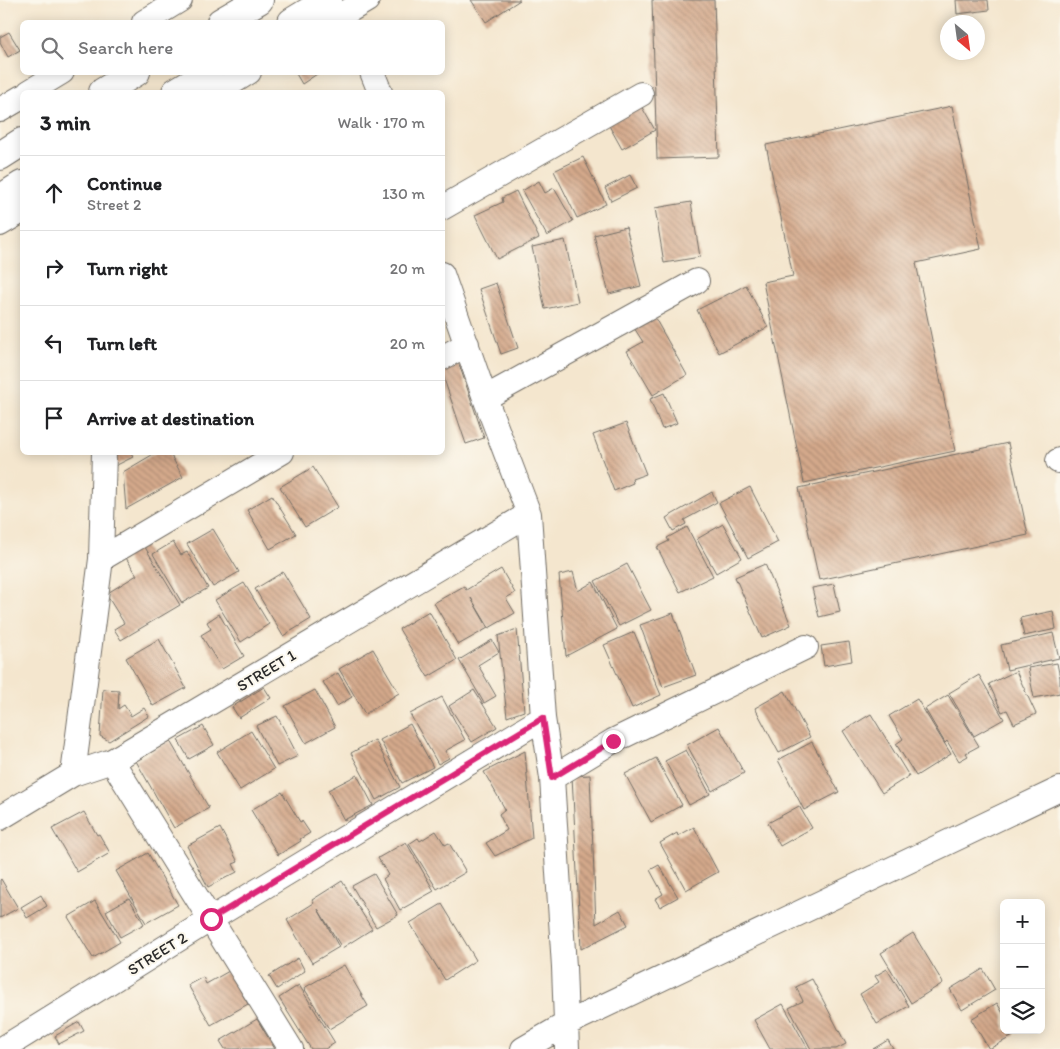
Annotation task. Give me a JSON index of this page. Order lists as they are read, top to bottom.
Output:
{
  "streets": {
    "street": ["STREET 1", "STREET 2"]
  },
  "north": "bottom right",
  "page": {
    "search": "Search here",
    "heading": ["3 min", "Walk · 170 m"],
    "list": [
      ["Continue", "Street 2", "130 m"],
      ["Turn right", "20 m"],
      ["Turn left", "20 m"],
      "Arrive at destination"
    ],
    "map_buttons": ["+", "−"]
  }
}
